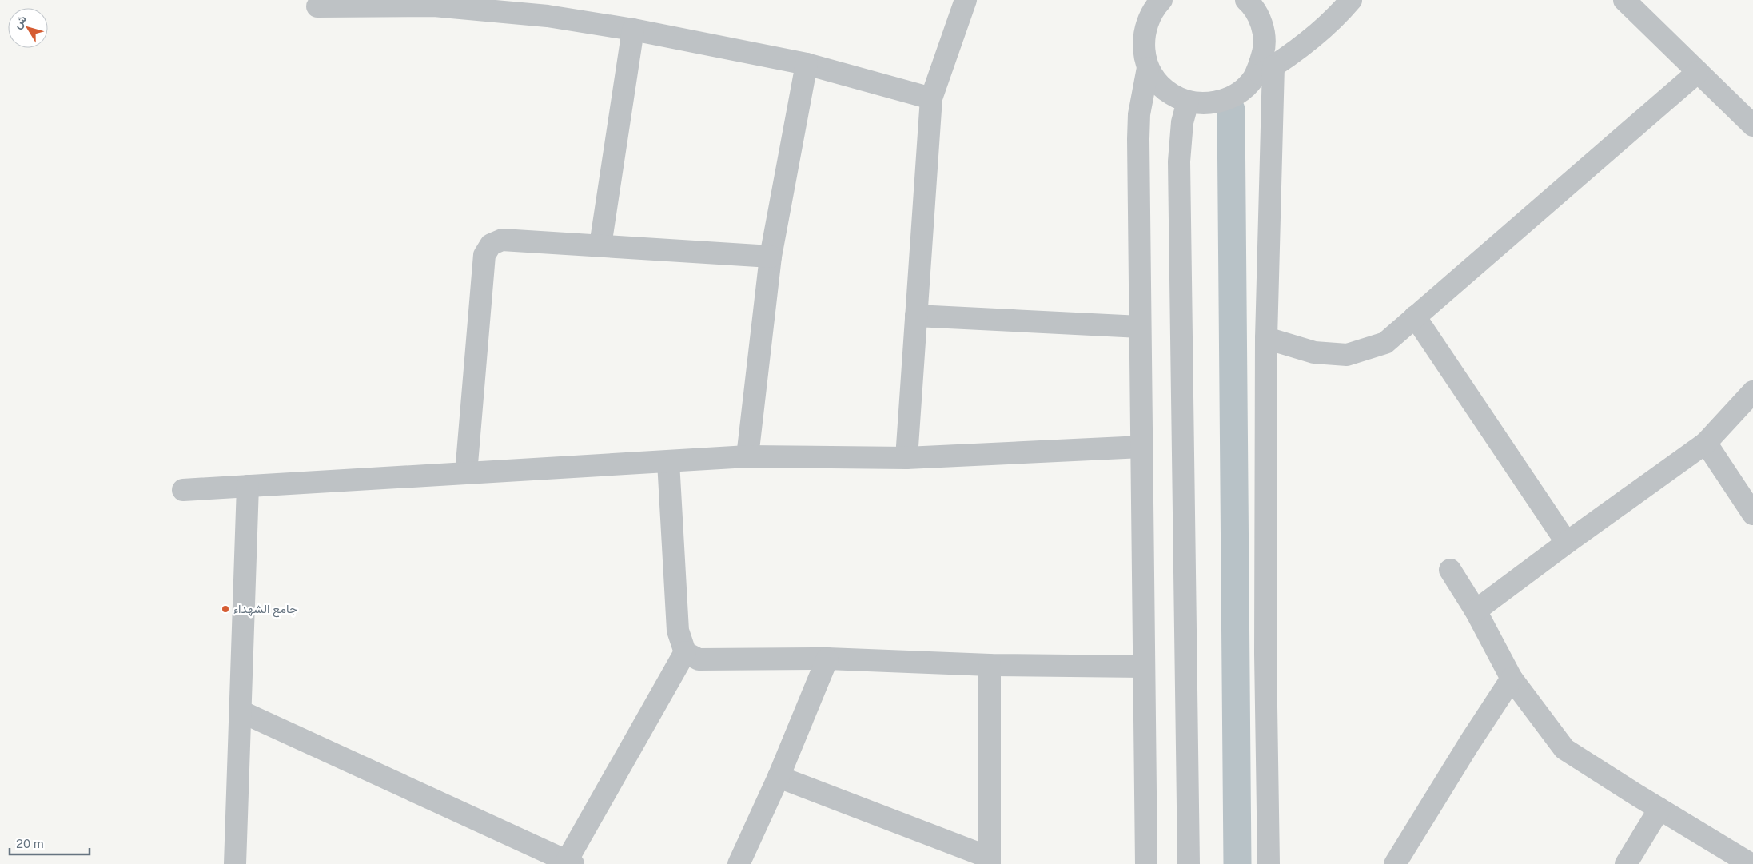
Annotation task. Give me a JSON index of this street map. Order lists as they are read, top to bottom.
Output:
{
  "places": ["جامع الشهداء"],
  "scale_bar": "20 m",
  "north": "top left"
}
